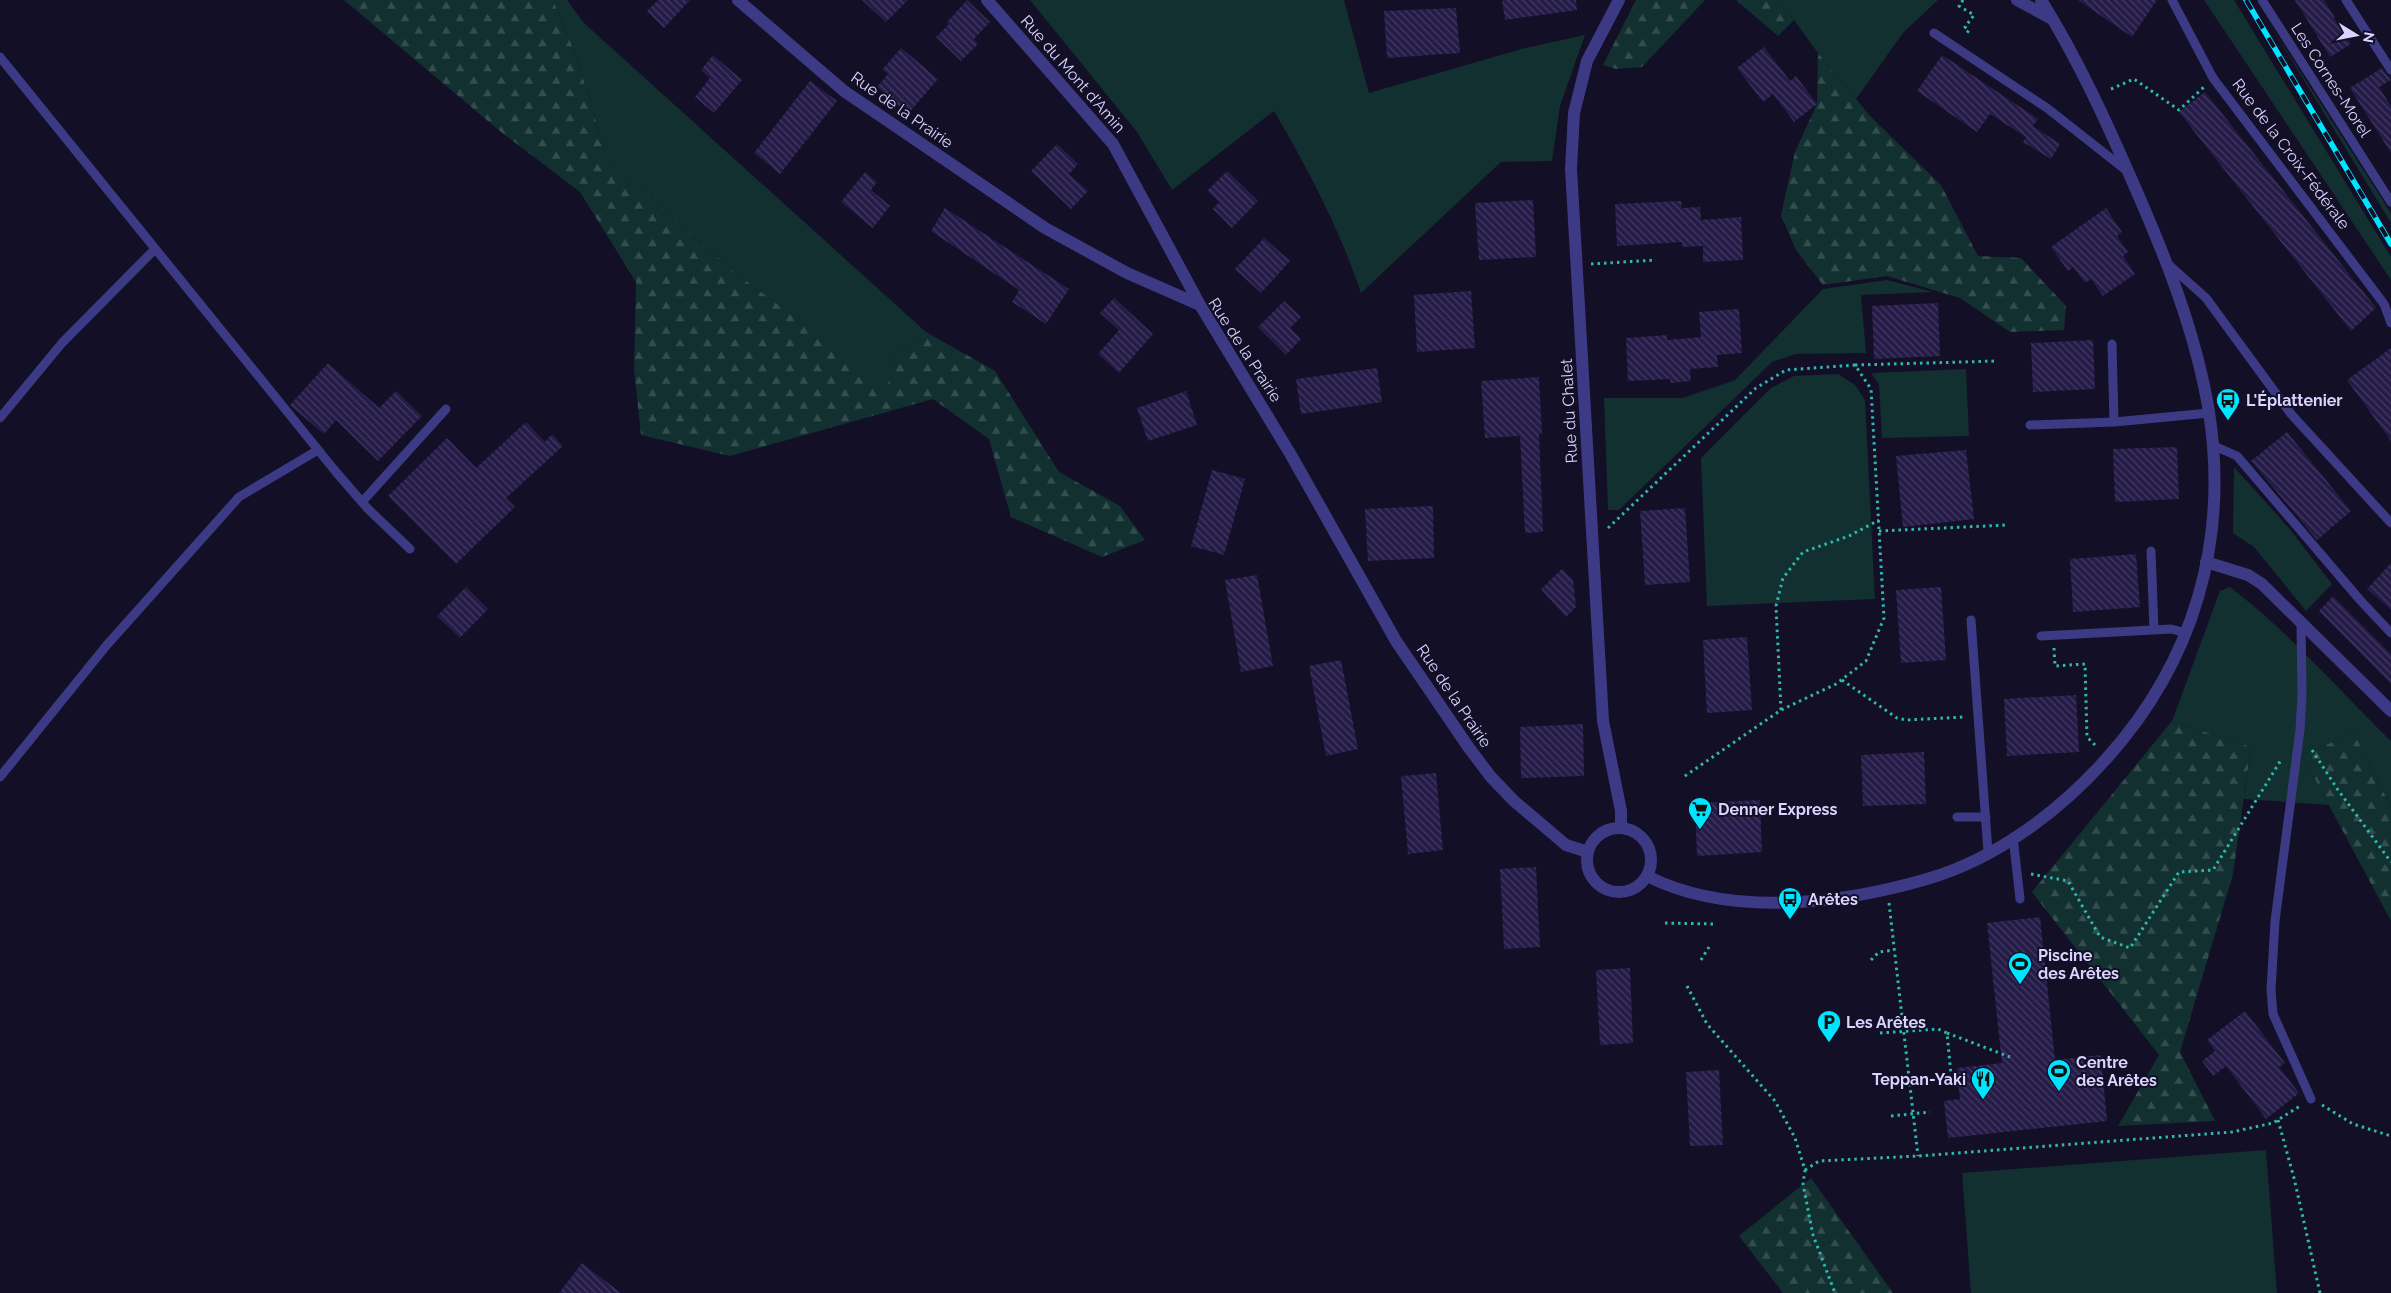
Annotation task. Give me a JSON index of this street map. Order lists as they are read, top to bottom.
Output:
{
  "streets": {
    "street": ["Rue du Mont d'Amin", "Rue de la Prairie", "Rue du Chalet"],
    "lane": ["Les Cornes-Morel", "Rue de la Croix-Fédérale"]
  },
  "crossings": [
    ["Rue du Mont d'Amin", "Rue de la Prairie"],
    ["Rue de la Prairie", "Rue du Chalet"]
  ],
  "places": {
    "bus stop": ["L'Éplattenier", "Arêtes"],
    "supermarket": ["Denner Express"],
    "sports": ["Piscine des Arêtes", "Centre des Arêtes"],
    "parking": ["Les Arêtes"],
    "restaurant": ["Teppan-Yaki"]
  },
  "north": "right"
}
